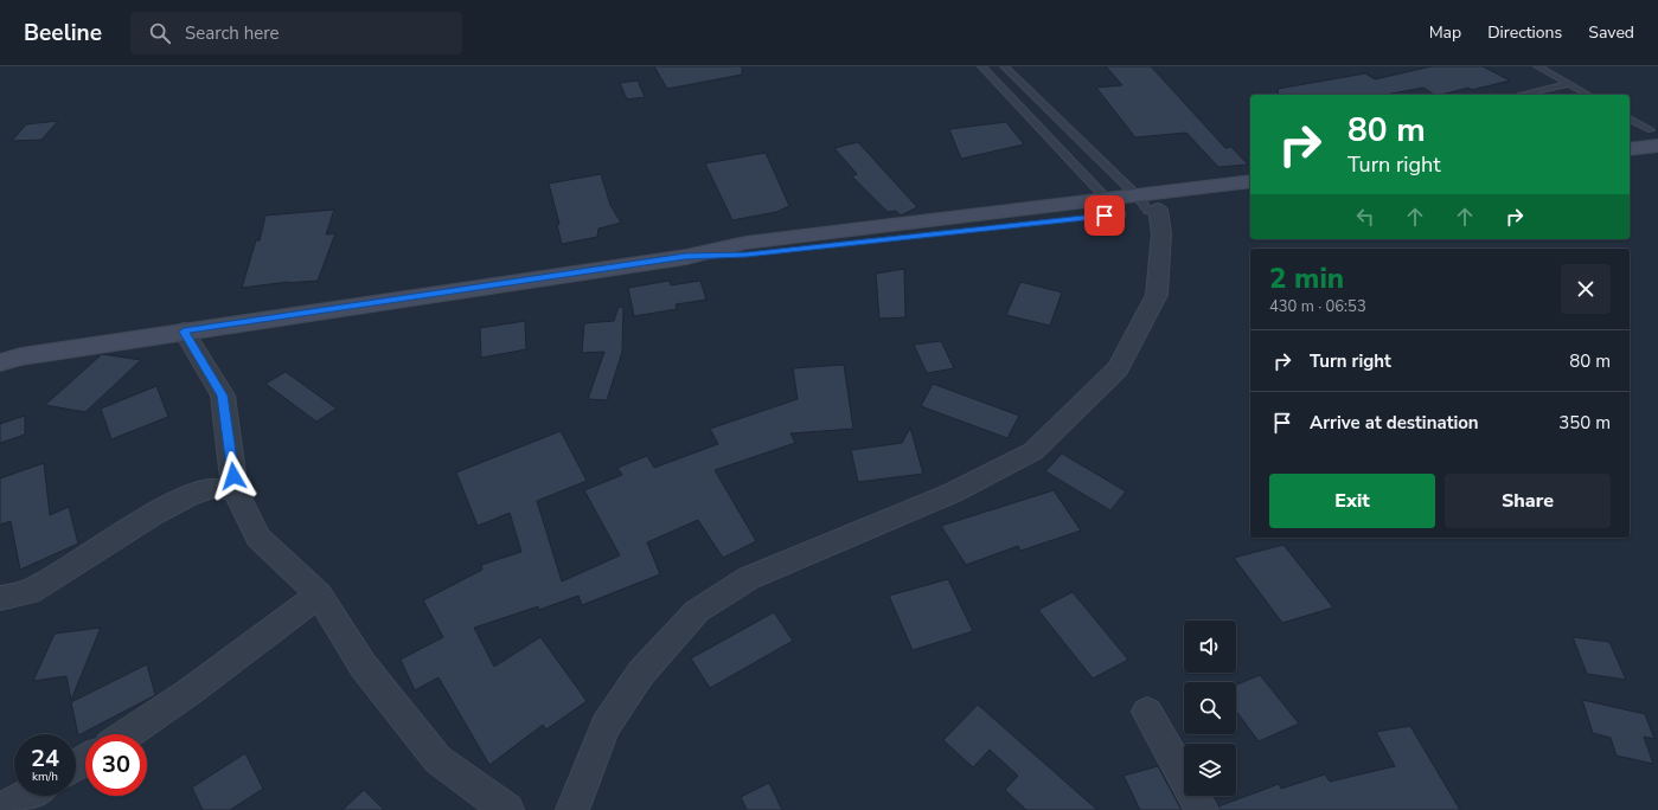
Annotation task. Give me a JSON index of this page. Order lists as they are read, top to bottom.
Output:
{
  "page": {
    "header": "Beeline",
    "search": "Search here",
    "nav": ["Map", "Directions", "Saved"],
    "turn": ["80 m", "Turn right"],
    "heading": ["2 min", "430 m · 06:53"],
    "list": [
      {
        "name": "Turn right",
        "value": "80 m"
      },
      {
        "name": "Arrive at destination",
        "value": "350 m"
      }
    ],
    "buttons": ["Exit", "Share"],
    "speed": "24 km/h",
    "limit": "30"
  }
}
